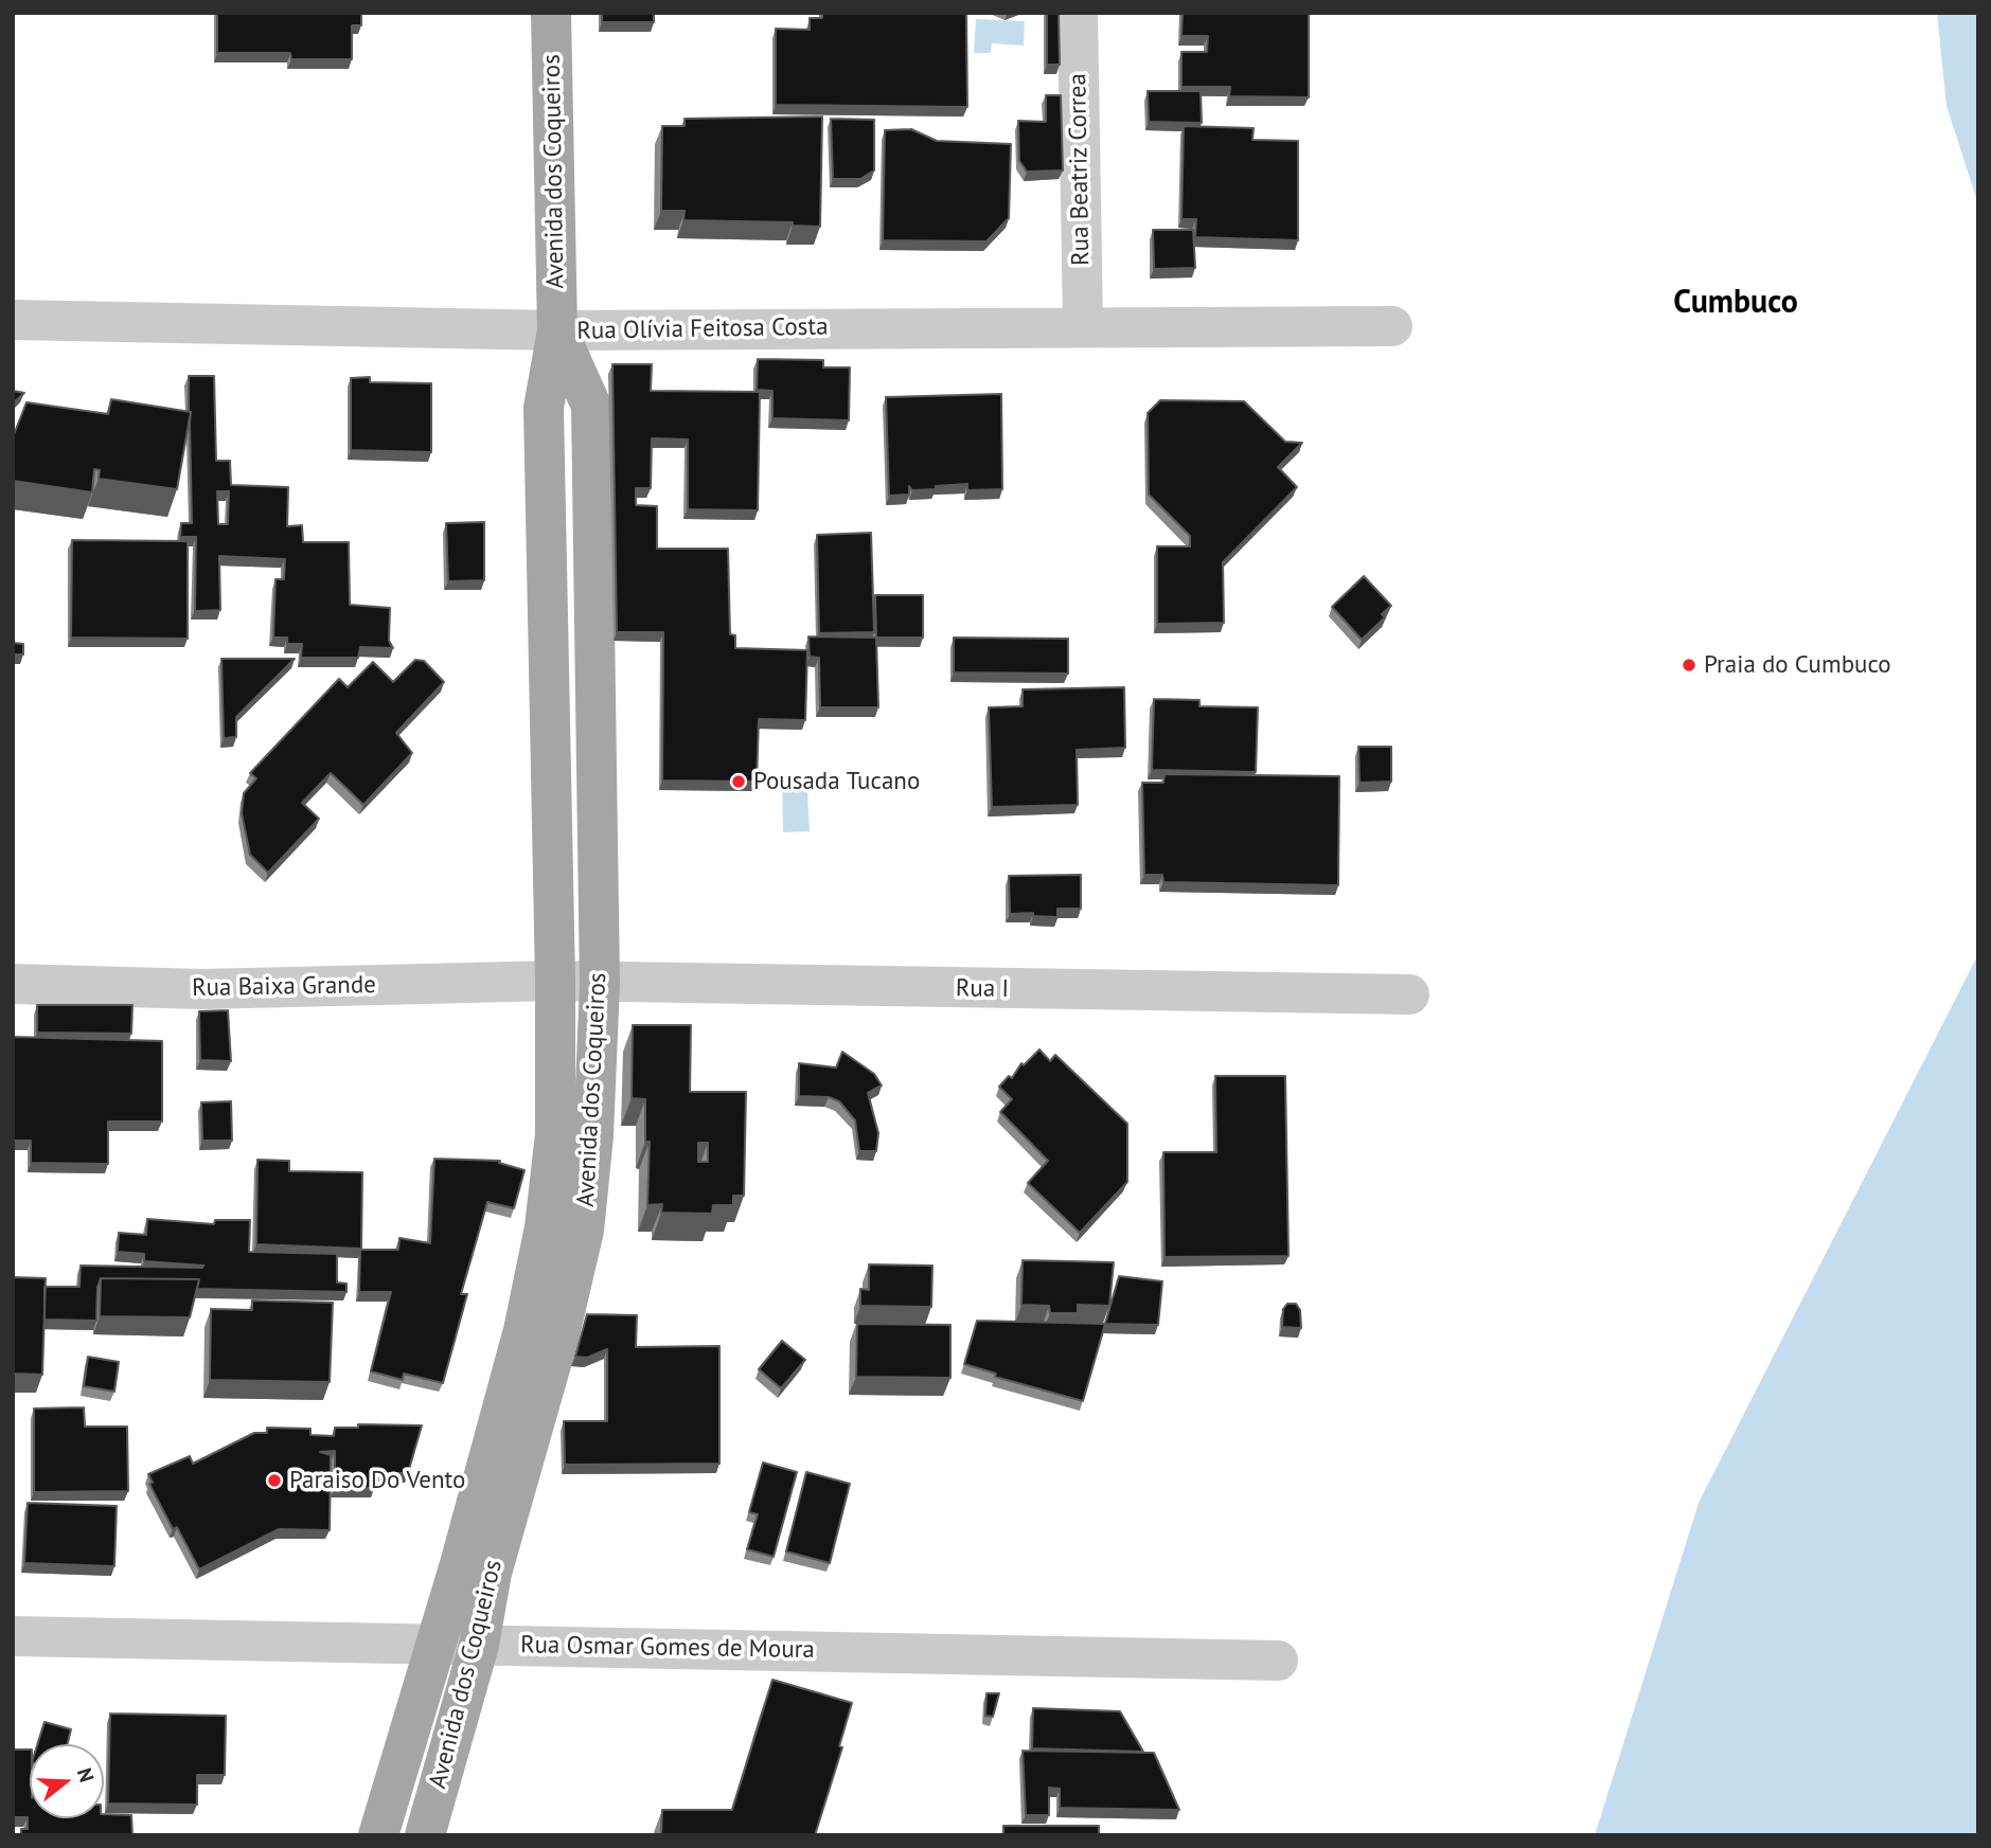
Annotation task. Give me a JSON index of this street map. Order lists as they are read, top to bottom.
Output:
{
  "streets": {
    "main road": ["Avenida dos Coqueiros"],
    "street": [
      "Rua Beatriz Correa",
      "Rua Olívia Feitosa Costa",
      "Rua Baixa Grande",
      "Rua I",
      "Rua Osmar Gomes de Moura"
    ]
  },
  "crossings": [
    ["Rua Beatriz Correa", "Rua Olívia Feitosa Costa"],
    ["Avenida dos Coqueiros", "Rua Olívia Feitosa Costa"],
    ["Avenida dos Coqueiros", "Rua Baixa Grande"],
    ["Avenida dos Coqueiros", "Rua I"],
    ["Avenida dos Coqueiros", "Rua Osmar Gomes de Moura"],
    ["Rua Baixa Grande", "Rua I"]
  ],
  "districts": ["Cumbuco"],
  "places": ["Praia do Cumbuco", "Pousada Tucano", "Paraiso Do Vento"],
  "north": "right"
}
